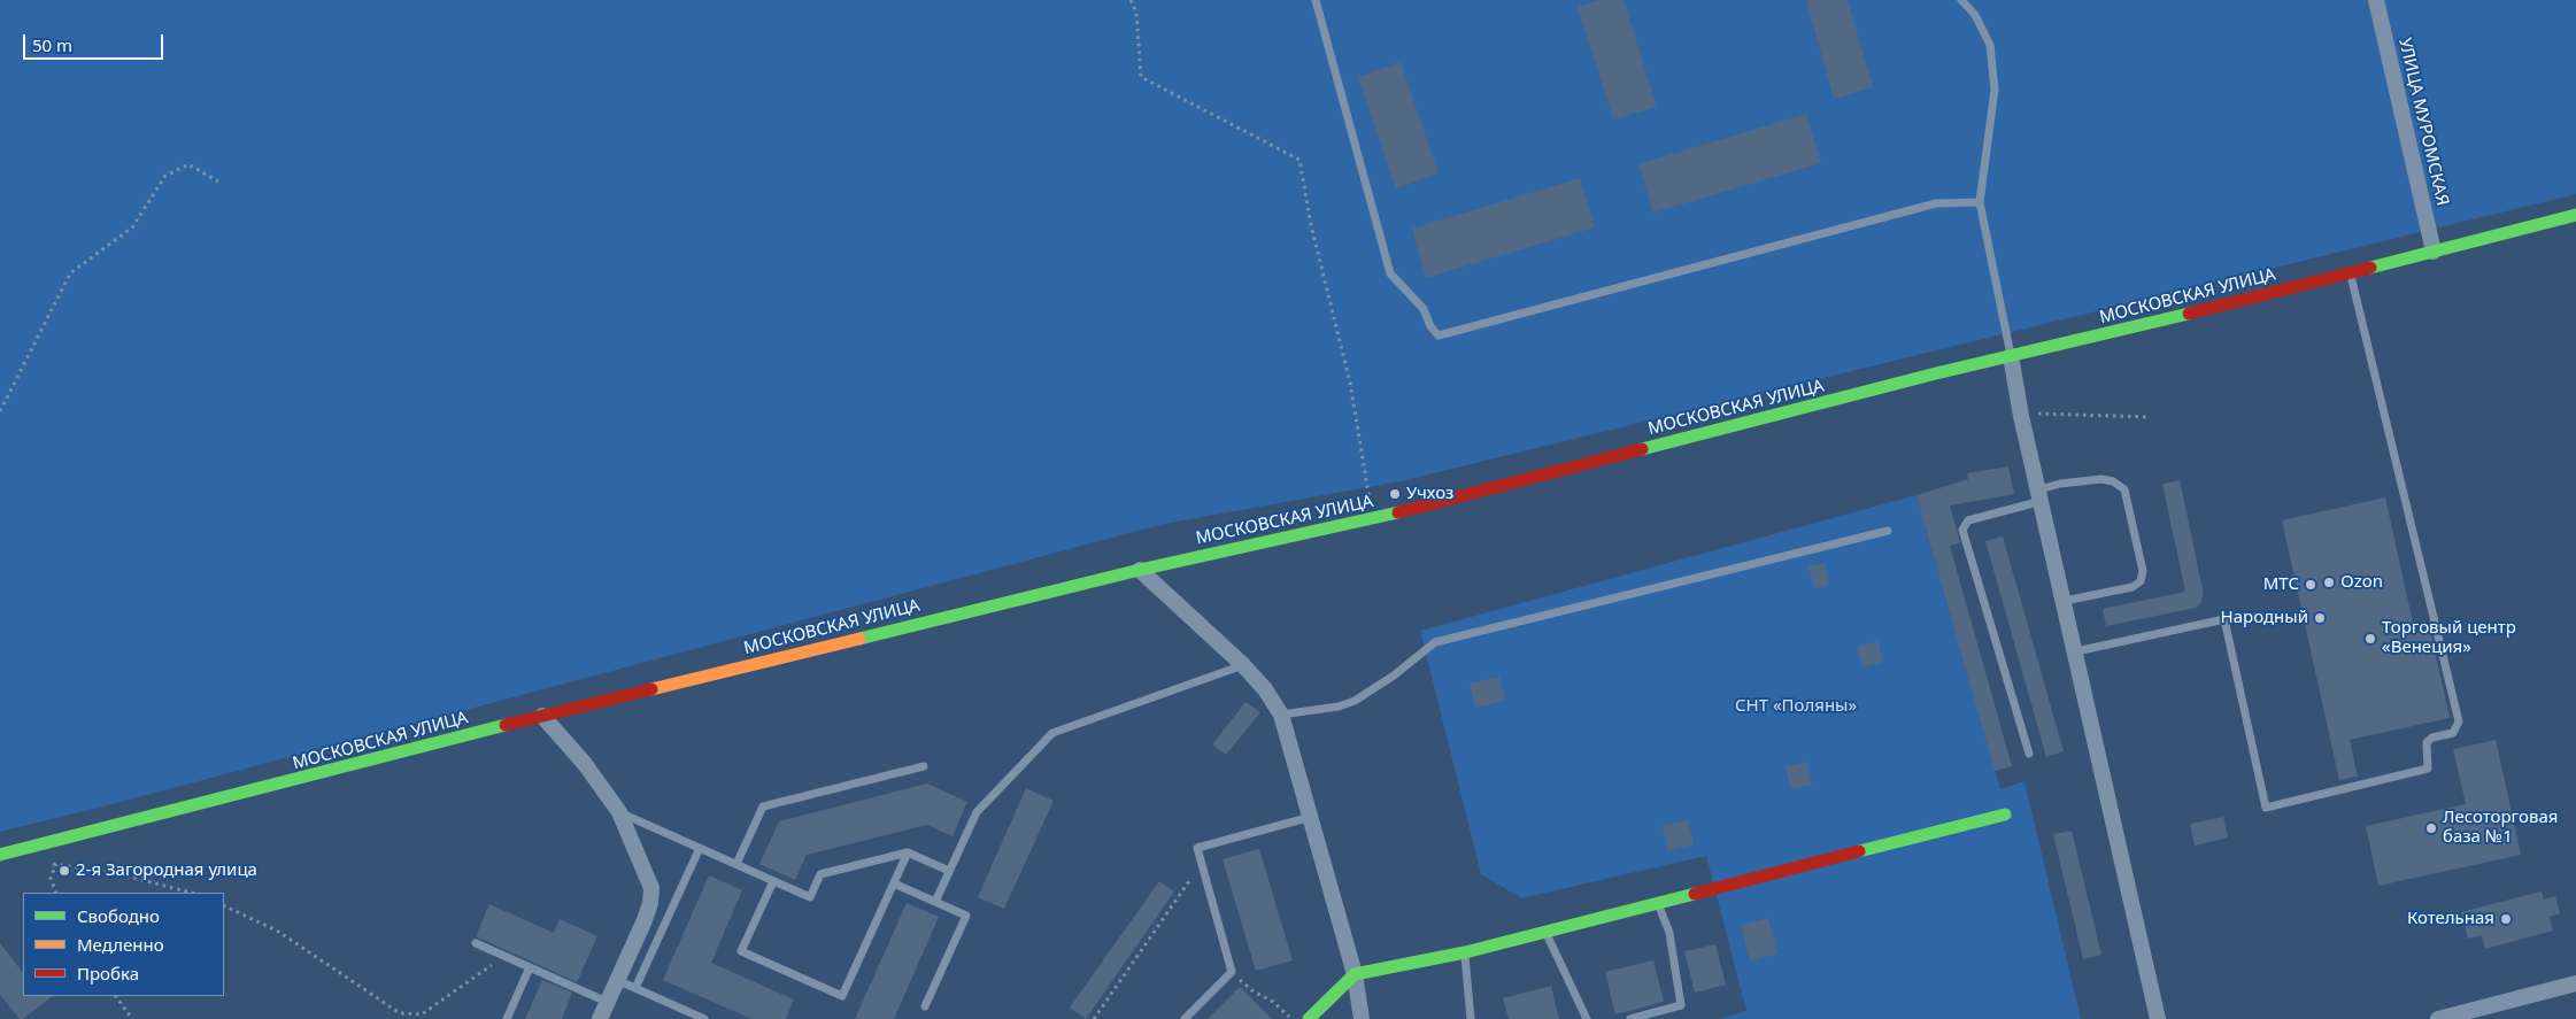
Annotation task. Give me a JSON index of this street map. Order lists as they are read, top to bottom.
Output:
{
  "streets": {
    "main road": ["МОСКОВСКАЯ УЛИЦА"],
    "street": ["УЛИЦА МУРОМСКАЯ"]
  },
  "crossings": [
    ["УЛИЦА МУРОМСКАЯ", "МОСКОВСКАЯ УЛИЦА"]
  ],
  "parks": ["СНТ «Поляны»"],
  "places": [
    "Учхоз",
    "Ozon",
    "МТС",
    "Народный",
    "Торговый центр «Венеция»",
    "Лесоторговая база №1",
    "2-я Загородная улица",
    "Котельная"
  ],
  "legend": ["Свободно", "Медленно", "Пробка"],
  "scale_bar": "50 m"
}
